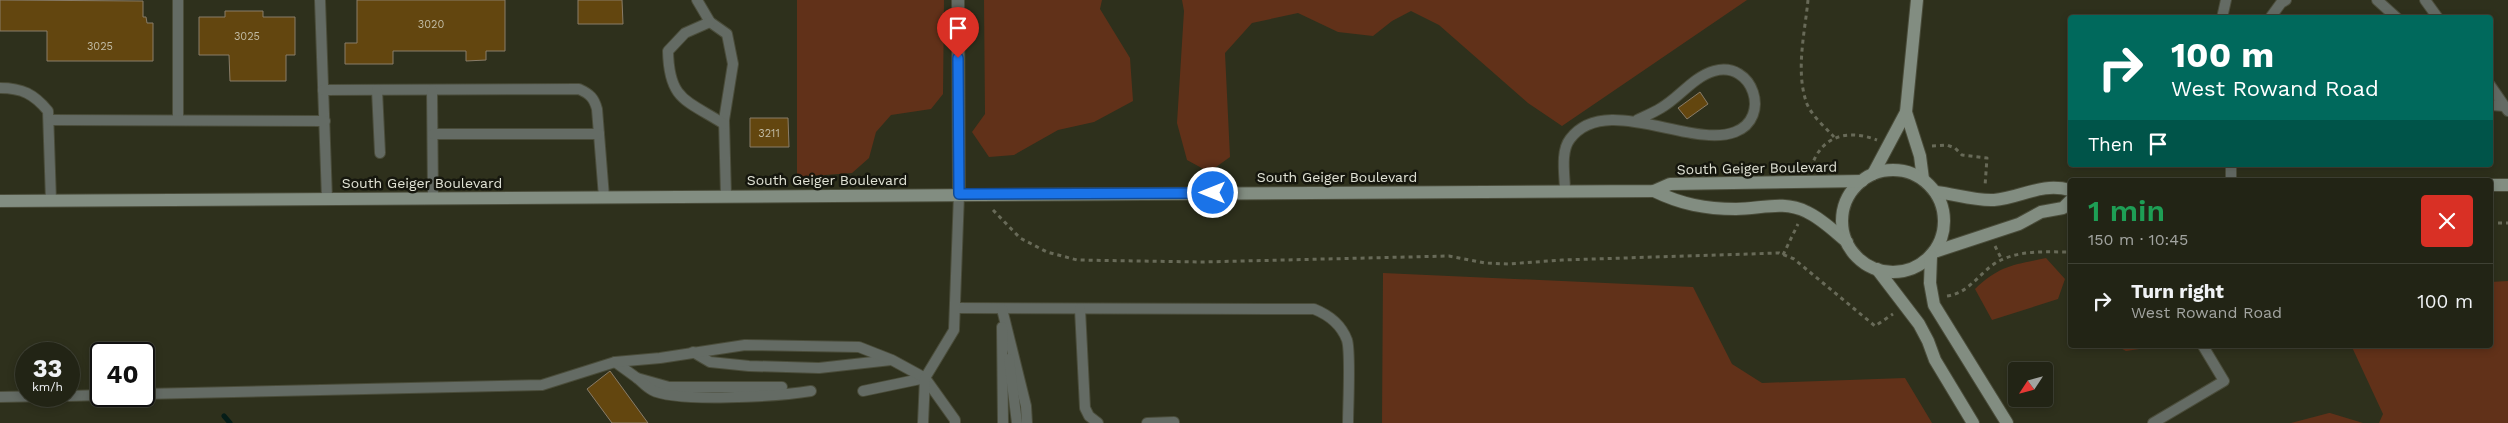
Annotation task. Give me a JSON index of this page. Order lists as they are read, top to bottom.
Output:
{
  "streets": {
    "street": ["South Geiger Boulevard"]
  },
  "house_numbers": [
    "3020",
    "3025",
    "3025",
    "3211"
  ],
  "north": "bottom left",
  "page": {
    "turn": ["100 m", "West Rowand Road"],
    "then": "Then",
    "heading": ["1 min", "150 m · 10:45"],
    "list": [
      {
        "name": "Turn right",
        "note": "West Rowand Road",
        "value": "100 m"
      }
    ],
    "speed": "33 km/h",
    "limit": "40"
  }
}
